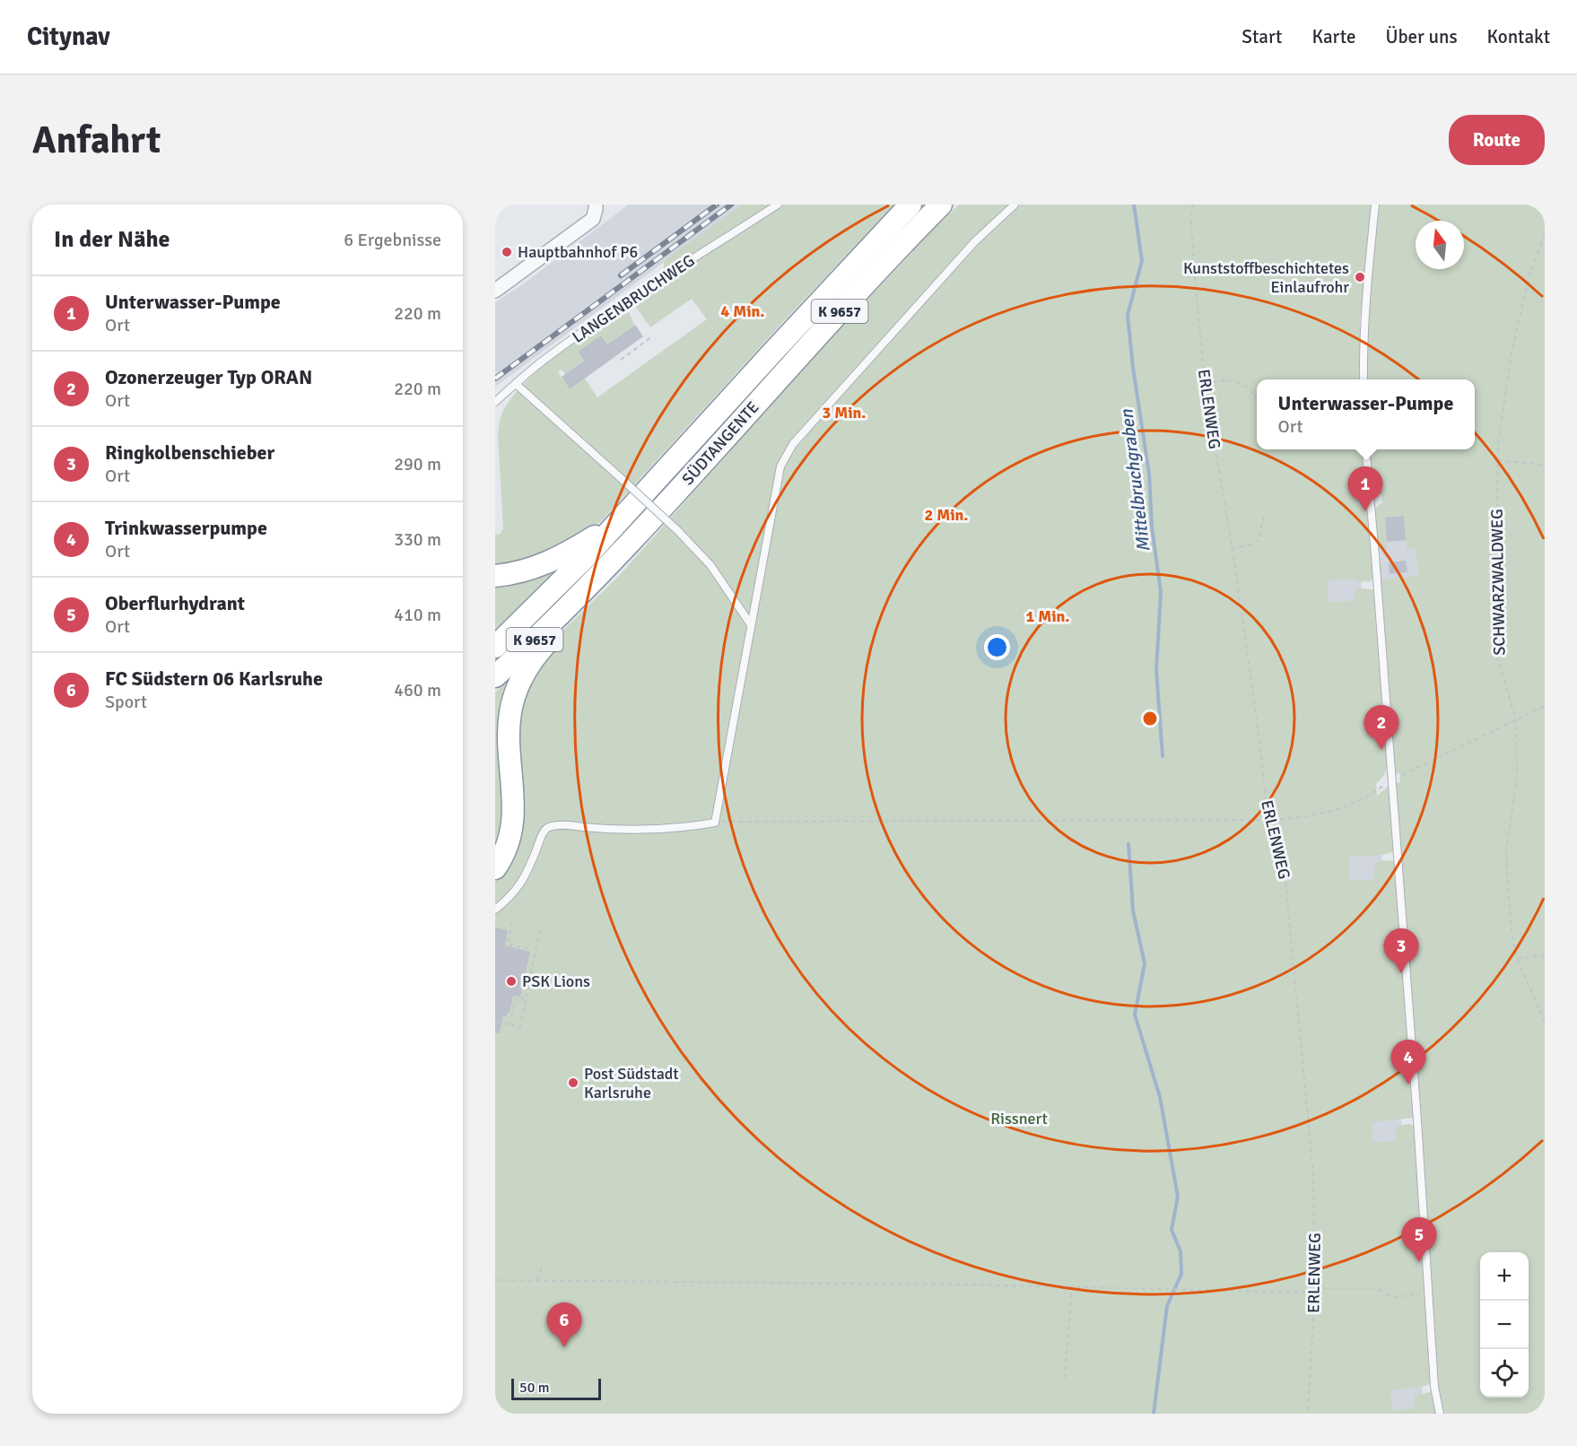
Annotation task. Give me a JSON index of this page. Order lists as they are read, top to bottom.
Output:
{
  "streets": {
    "highway": ["K 9657", "SÜDTANGENTE"],
    "lane": ["LANGENBRUCHWEG"],
    "path": ["ERLENWEG", "SCHWARZWALDWEG"]
  },
  "water": ["Mittelbruchgraben"],
  "parks": ["Rissnert"],
  "places": [
    "Hauptbahnhof P6",
    "Kunststoffbeschichtetes Einlaufrohr",
    "PSK Lions",
    "Post Südstadt Karlsruhe"
  ],
  "scale_bar": "50 m",
  "north": "top",
  "page": {
    "header": "Citynav",
    "nav": [
      "Start",
      "Karte",
      "Über uns",
      "Kontakt"
    ],
    "buttons": "Route",
    "title": "Anfahrt",
    "heading": ["In der Nähe", "6 Ergebnisse"],
    "list": [
      {
        "mark": "1",
        "name": "Unterwasser-Pumpe",
        "note": "Ort",
        "value": "220 m"
      },
      {
        "mark": "2",
        "name": "Ozonerzeuger Typ ORAN",
        "note": "Ort",
        "value": "220 m"
      },
      {
        "mark": "3",
        "name": "Ringkolbenschieber",
        "note": "Ort",
        "value": "290 m"
      },
      {
        "mark": "4",
        "name": "Trinkwasserpumpe",
        "note": "Ort",
        "value": "330 m"
      },
      {
        "mark": "5",
        "name": "Oberflurhydrant",
        "note": "Ort",
        "value": "410 m"
      },
      {
        "mark": "6",
        "name": "FC Südstern 06 Karlsruhe",
        "note": "Sport",
        "value": "460 m"
      }
    ],
    "popup": ["Unterwasser-Pumpe", "Ort"],
    "pins": [
      "1",
      "2",
      "3",
      "4",
      "5",
      "6"
    ],
    "map_buttons": ["+", "−"],
    "scale": "50 m"
  },
  "rings": [
    "4 Min.",
    "3 Min.",
    "2 Min.",
    "1 Min."
  ]
}
